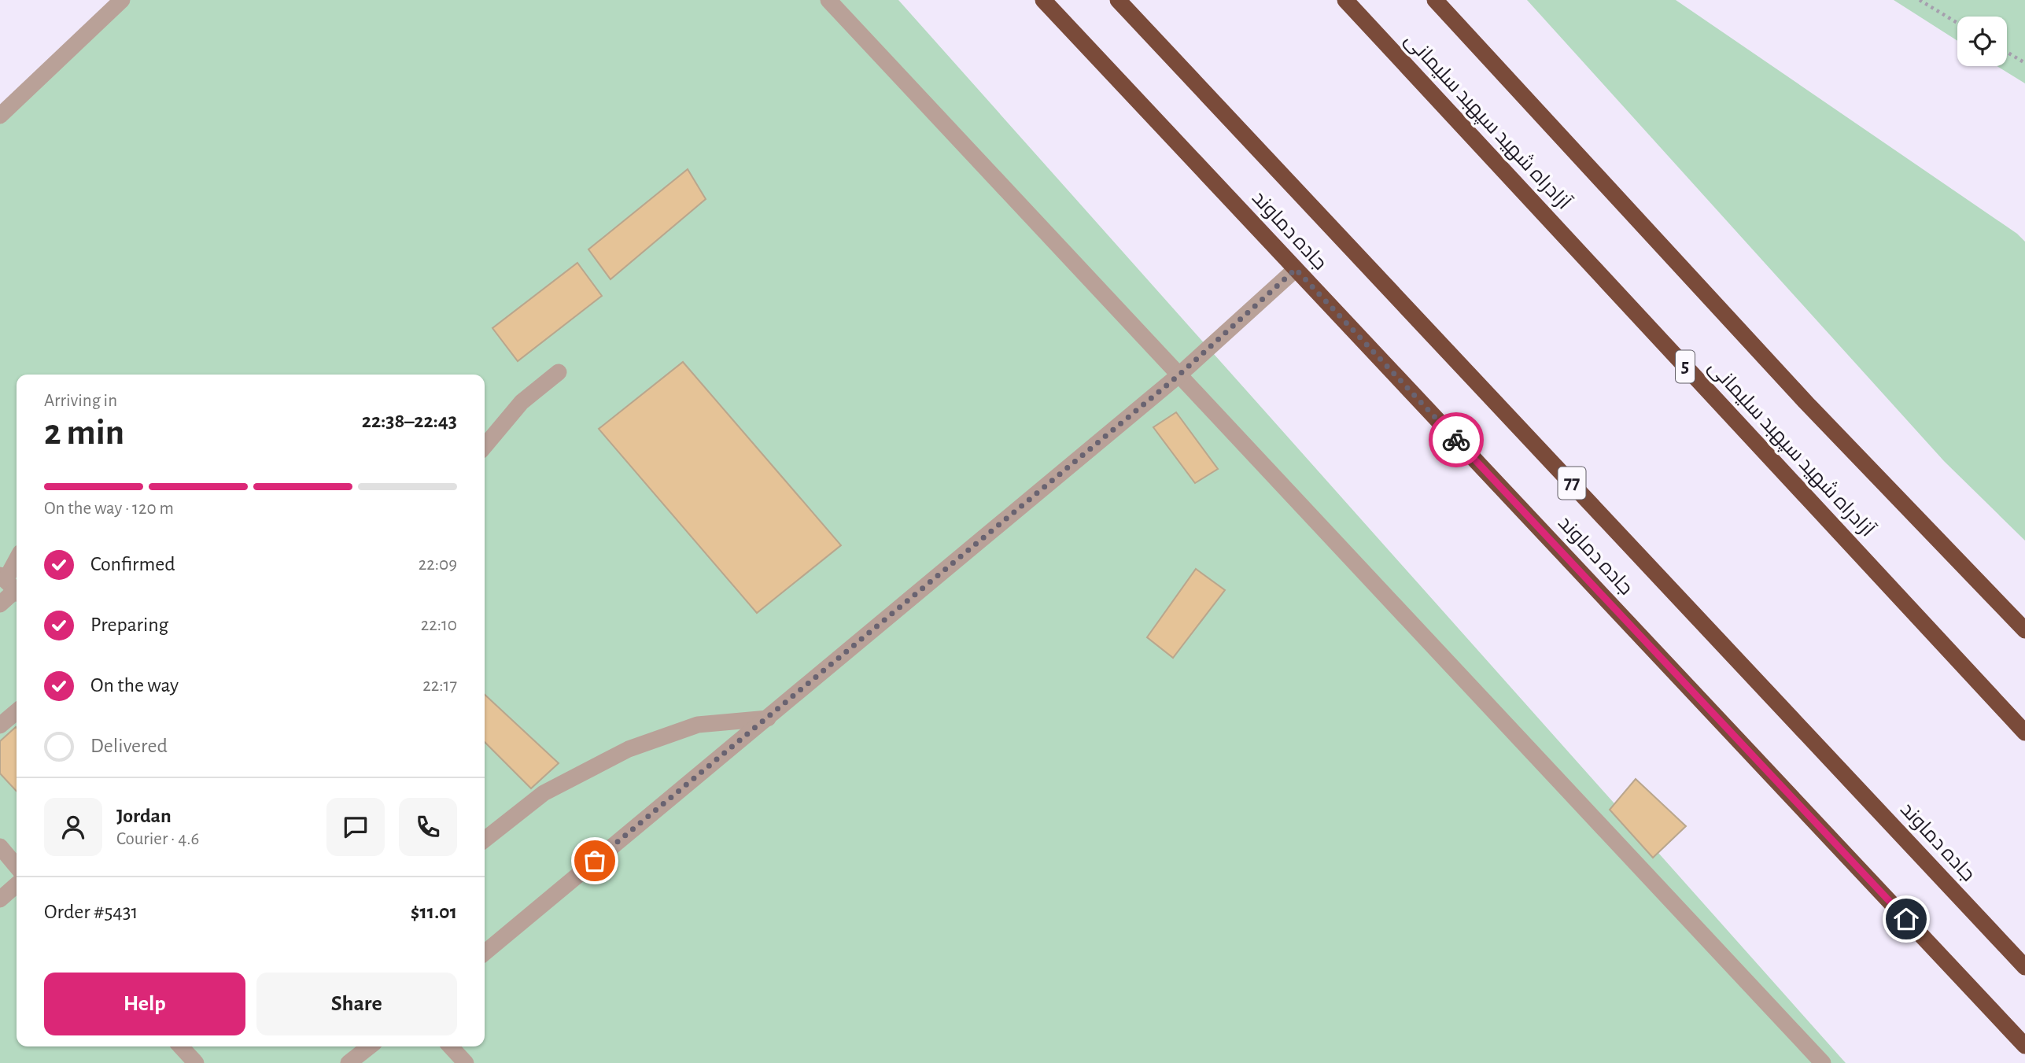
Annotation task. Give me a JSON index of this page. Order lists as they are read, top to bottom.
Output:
{
  "streets": {
    "highway": [
      "آزادراه شهید سپهبد سلیمانی",
      "جاده دماوند",
      "5",
      "77"
    ]
  },
  "page": {
    "heading": ["2 min", "Arriving in", "22:38–22:43"],
    "panel": [
      "Jordan",
      "Courier · 4.6",
      "Order #5431",
      "$11.01"
    ],
    "bar": "On the way · 120 m",
    "list": [
      ["Confirmed", "22:09"],
      ["Preparing", "22:10"],
      ["On the way", "22:17"],
      "Delivered"
    ],
    "buttons": ["Help", "Share"]
  }
}
